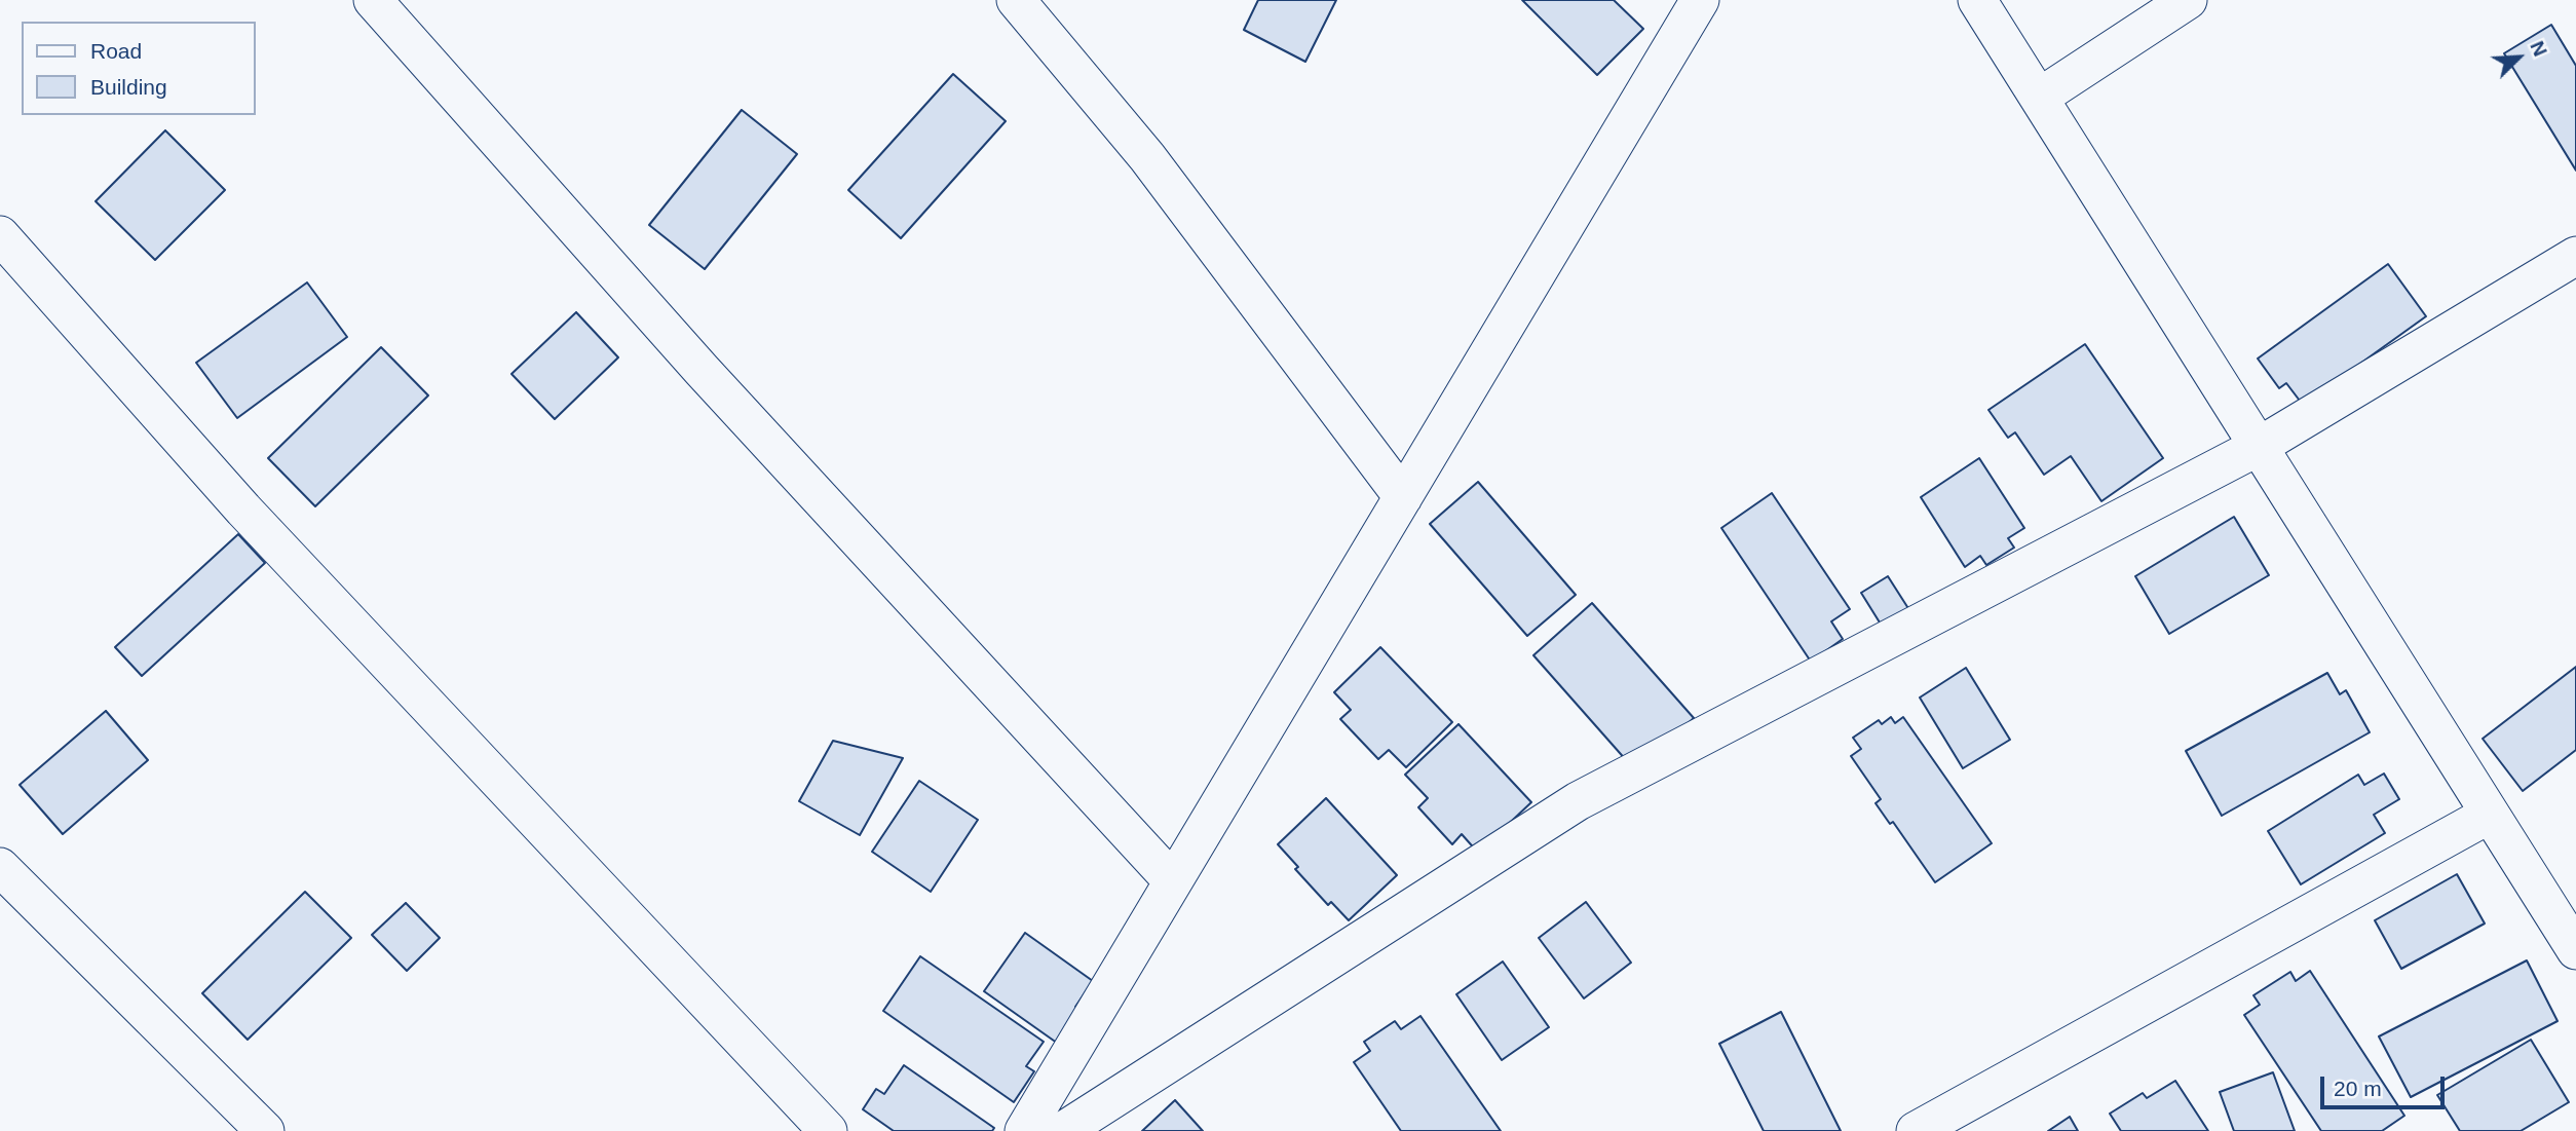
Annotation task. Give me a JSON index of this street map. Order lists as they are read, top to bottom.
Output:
{
  "legend": ["Road", "Building"],
  "scale_bar": "20 m",
  "north": "top right"
}
